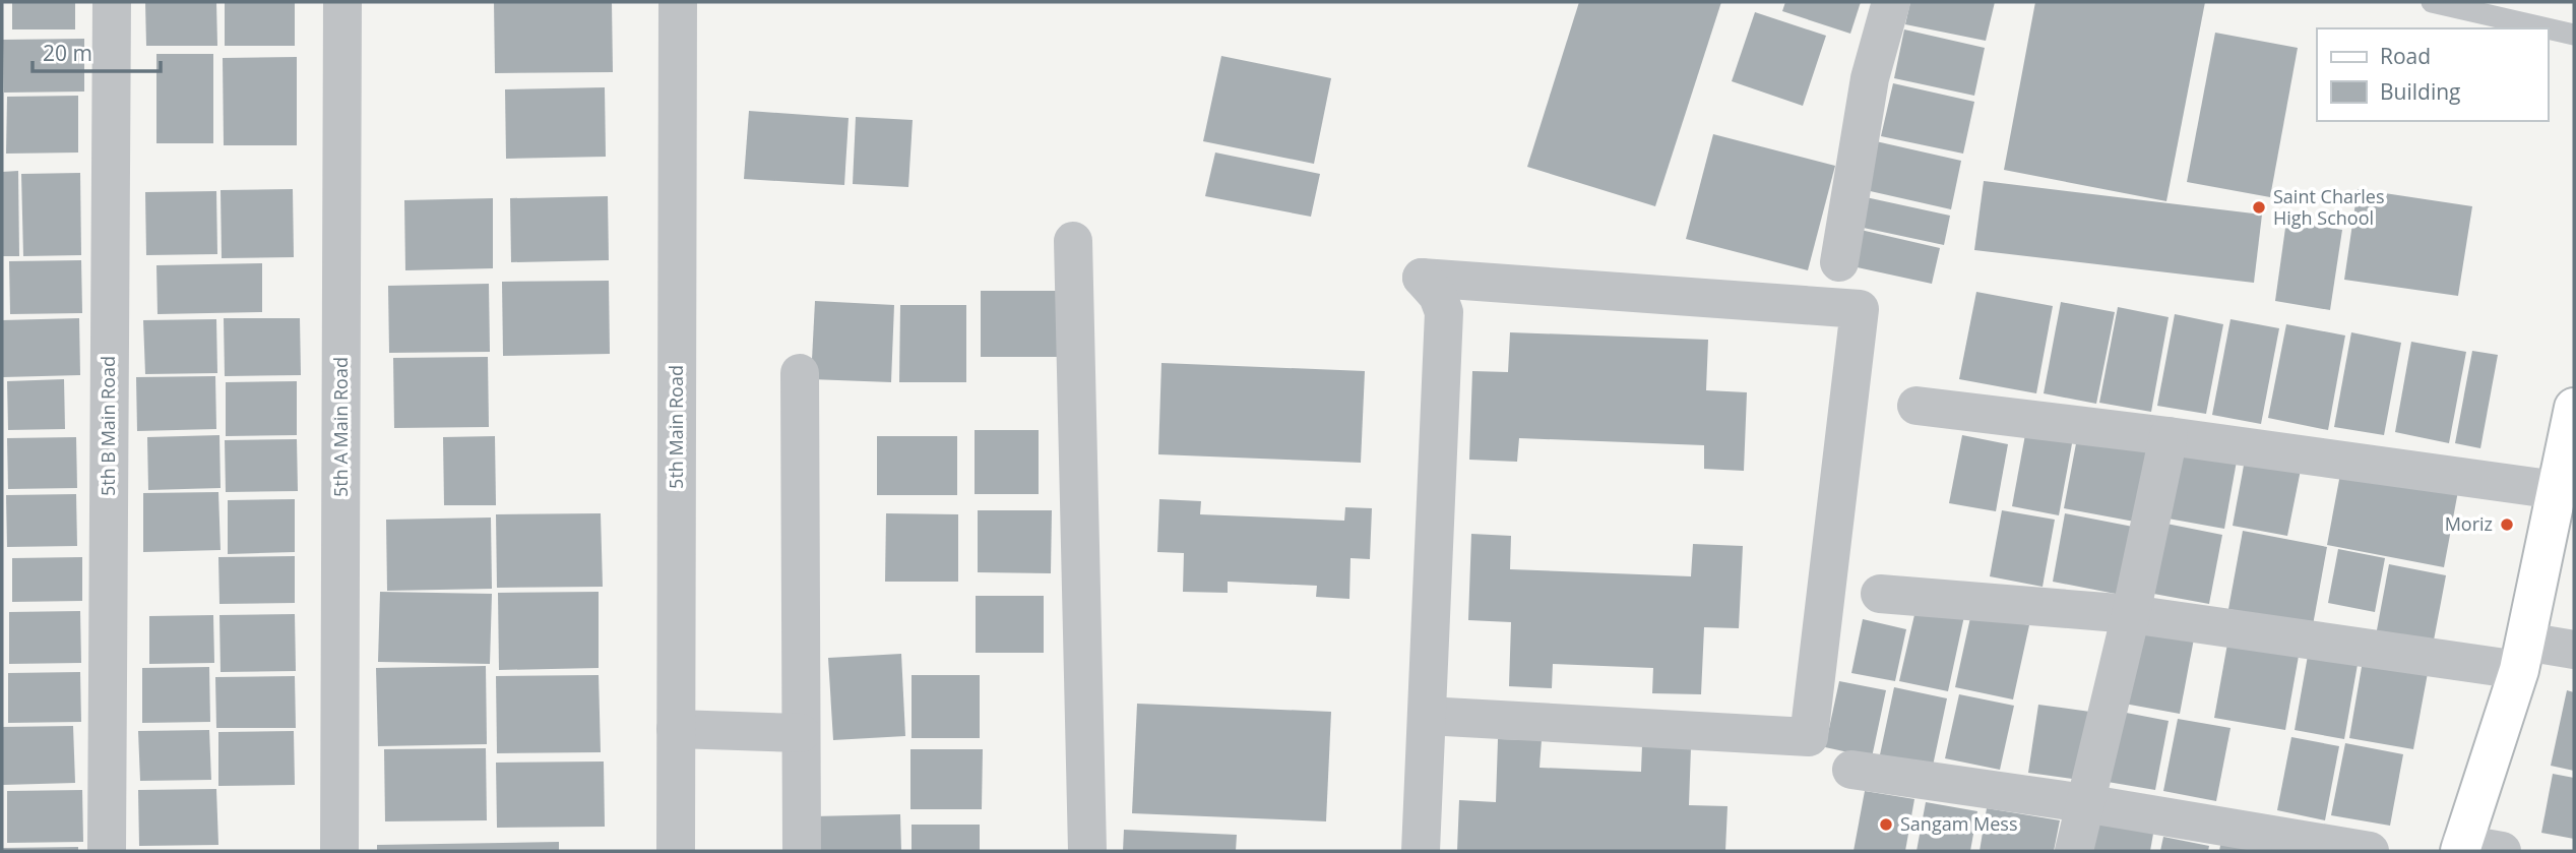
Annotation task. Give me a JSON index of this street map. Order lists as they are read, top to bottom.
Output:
{
  "streets": {
    "street": ["5th B Main Road", "5th A Main Road", "5th Main Road"]
  },
  "places": ["Saint Charles High School", "Moriz", "Sangam Mess"],
  "legend": ["Road", "Building"],
  "scale_bar": "20 m"
}
